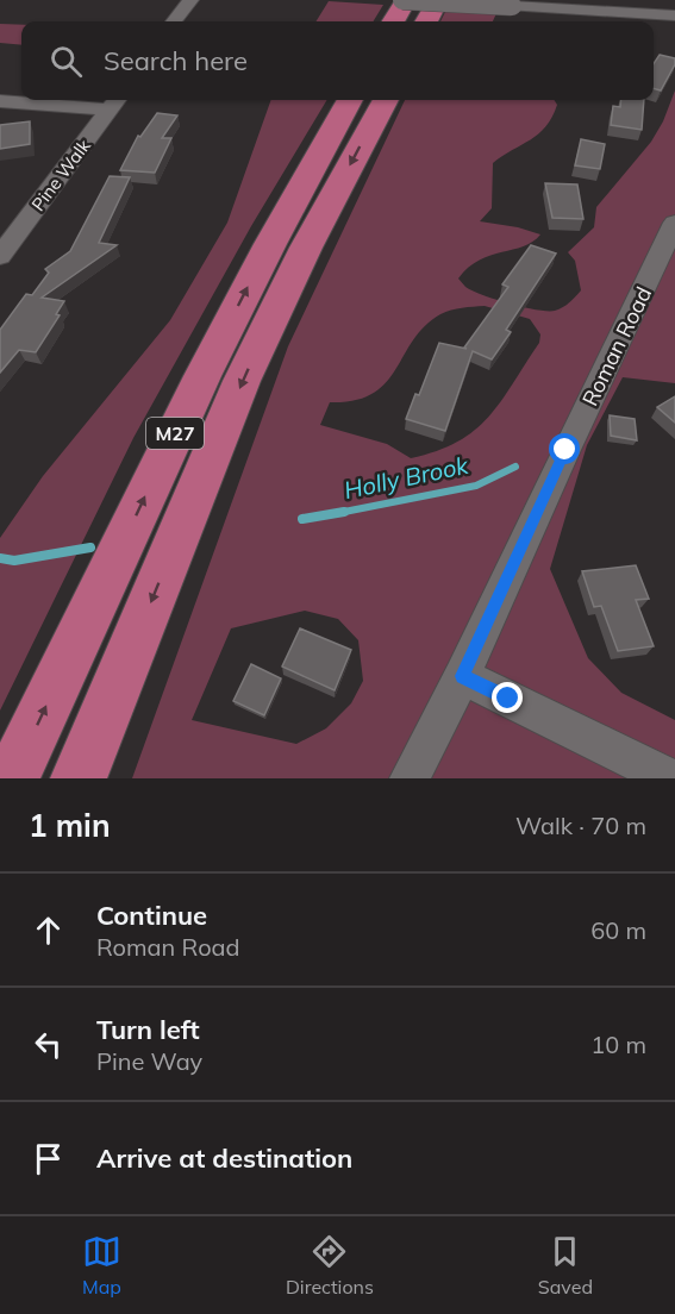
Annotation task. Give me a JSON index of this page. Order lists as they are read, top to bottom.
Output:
{
  "streets": {
    "highway": ["M27"],
    "street": ["Pine Walk", "Roman Road"]
  },
  "water": ["Holly Brook"],
  "page": {
    "search": "Search here",
    "heading": ["1 min", "Walk · 70 m"],
    "list": [
      ["Continue", "Roman Road", "60 m"],
      ["Turn left", "Pine Way", "10 m"],
      "Arrive at destination"
    ],
    "nav": ["Map", "Directions", "Saved"]
  }
}
